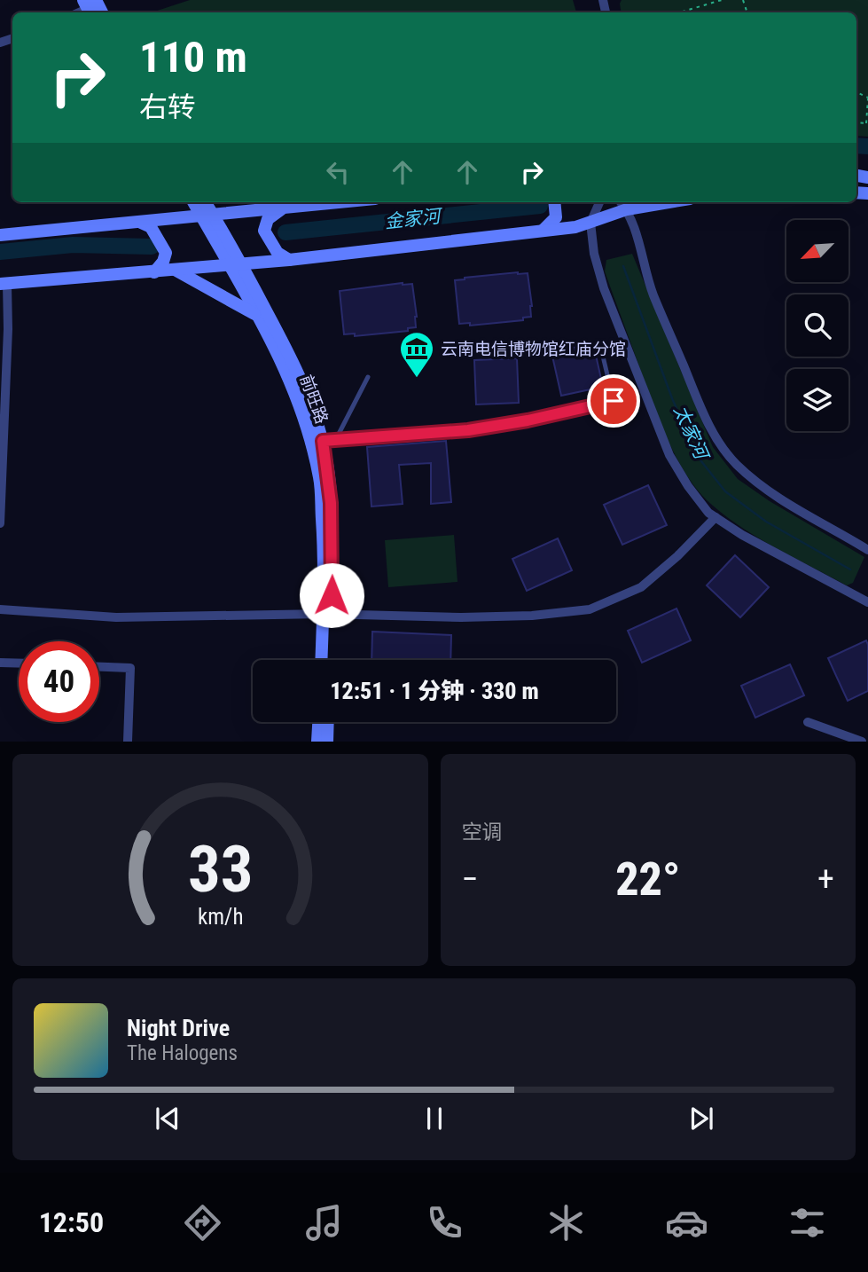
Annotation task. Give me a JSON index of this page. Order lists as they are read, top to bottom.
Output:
{
  "streets": {
    "street": ["前旺路"]
  },
  "water": ["金家河", "太家河"],
  "places": {
    "museum": ["云南电信博物馆红庙分馆"]
  },
  "north": "bottom left",
  "page": {
    "turn": ["110 m", "右转"],
    "limit": "40",
    "trip": "12:51 · 1 分钟 · 330 m",
    "tile": "空调",
    "heat": ["−", "22°", "+"],
    "song": ["Night Drive", "The Halogens"],
    "tabs": "12:50",
    "gauge": ["33", "km/h"]
  }
}
